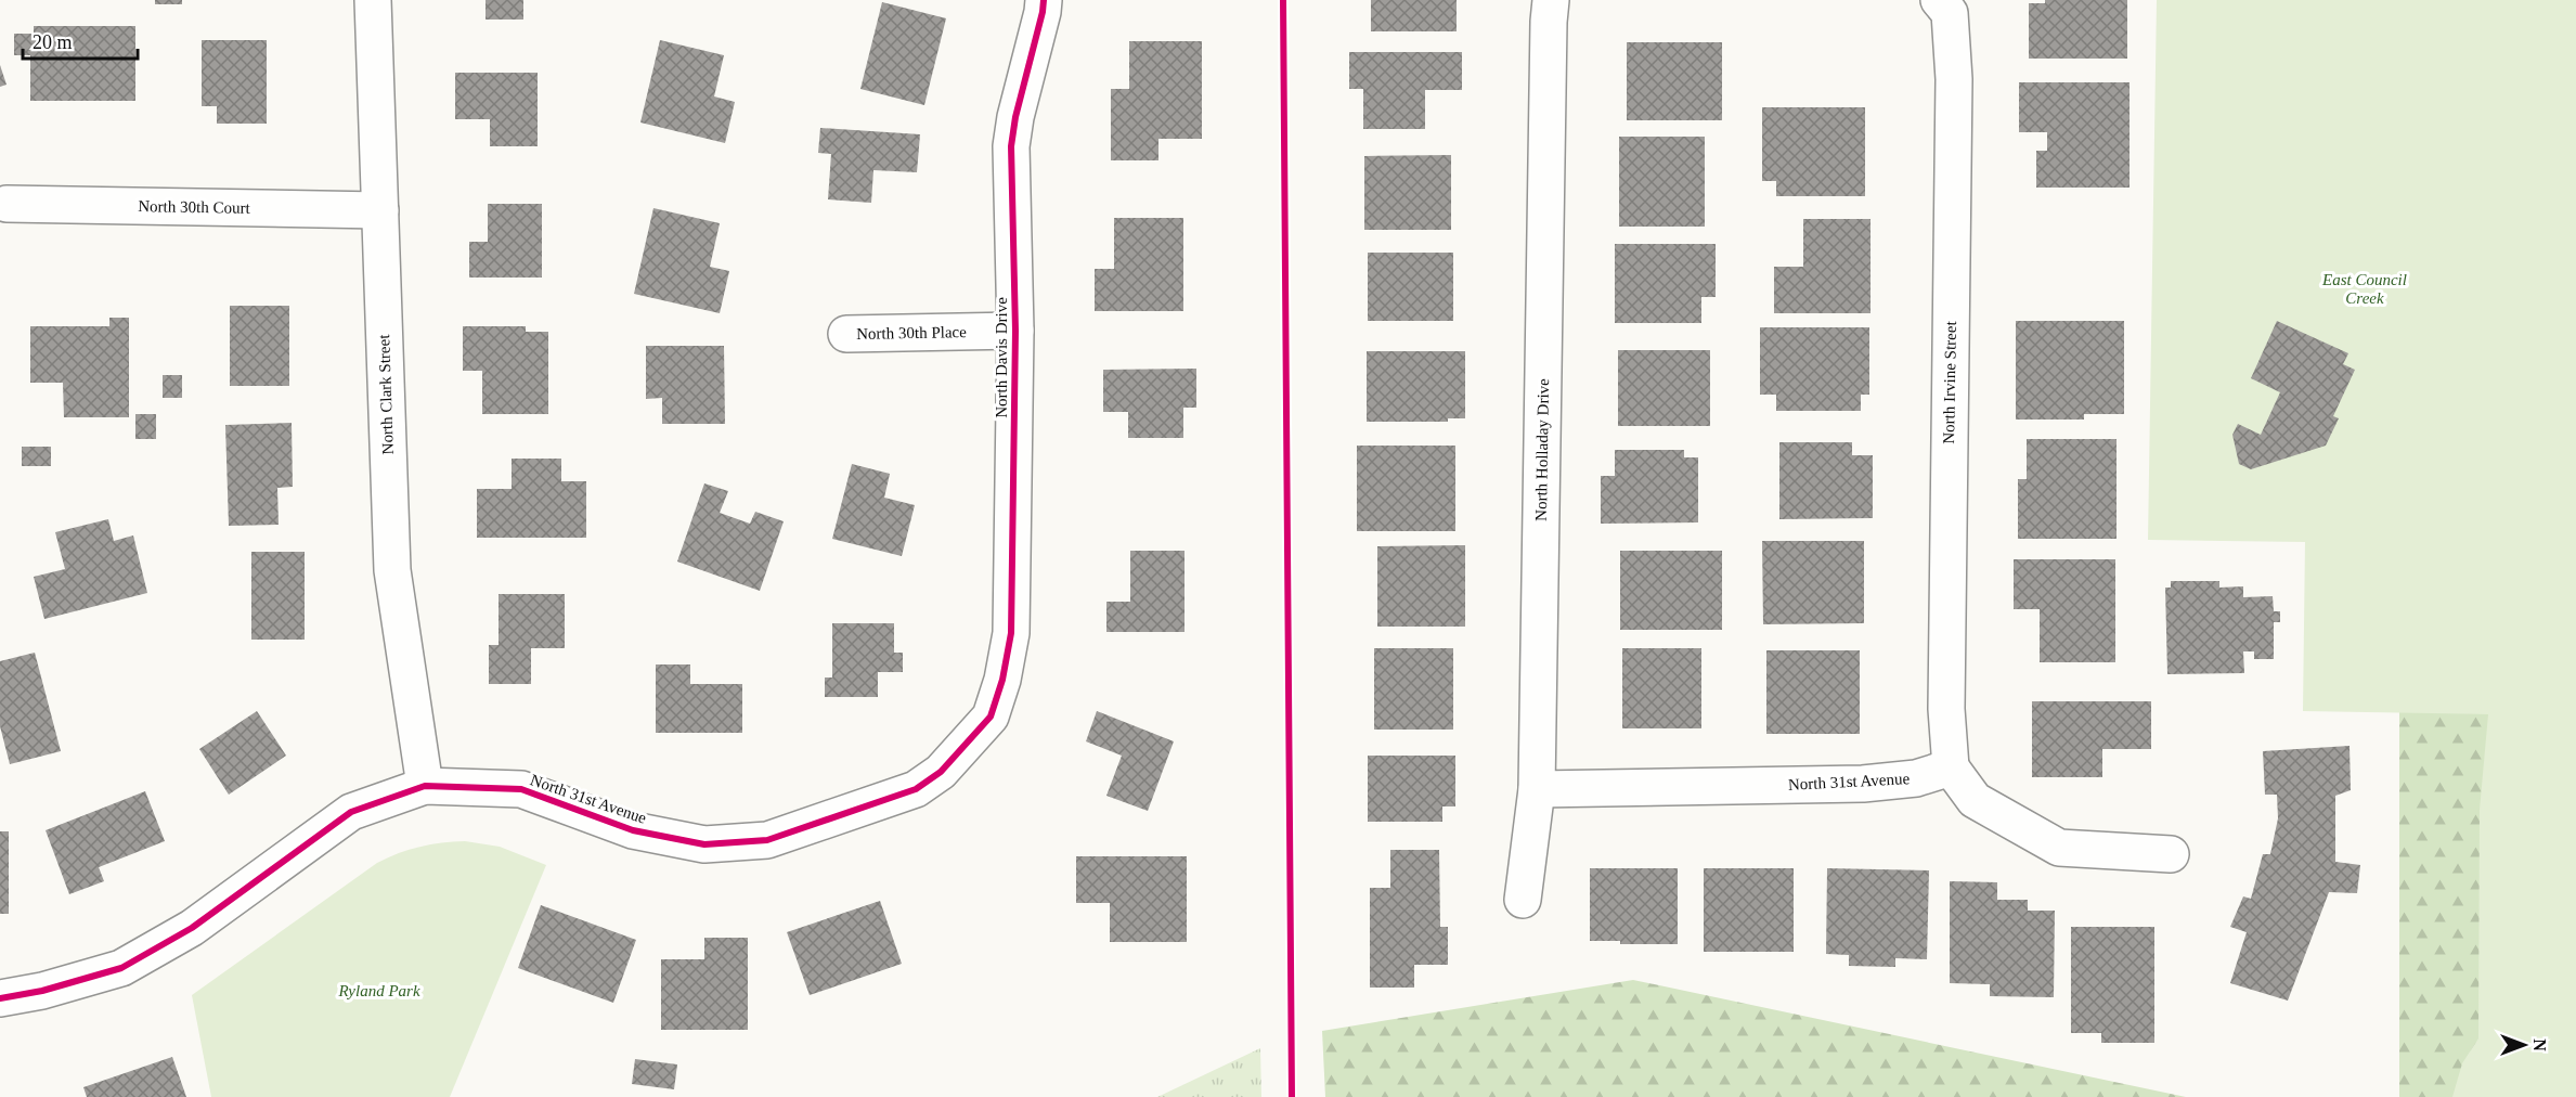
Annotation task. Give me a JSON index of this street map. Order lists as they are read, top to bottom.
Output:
{
  "streets": {
    "street": [
      "North 30th Court",
      "North 30th Place",
      "North Davis Drive",
      "North Irvine Street",
      "North Clark Street",
      "North Holladay Drive",
      "North 31st Avenue"
    ]
  },
  "crossings": [
    ["North 30th Court", "North Clark Street"],
    ["North 30th Place", "North Davis Drive"],
    ["North Davis Drive", "North 31st Avenue"],
    ["North Irvine Street", "North 31st Avenue"],
    ["North Clark Street", "North 31st Avenue"],
    ["North Holladay Drive", "North 31st Avenue"]
  ],
  "parks": ["East Council Creek", "Ryland Park"],
  "scale_bar": "20 m",
  "north": "right"
}
